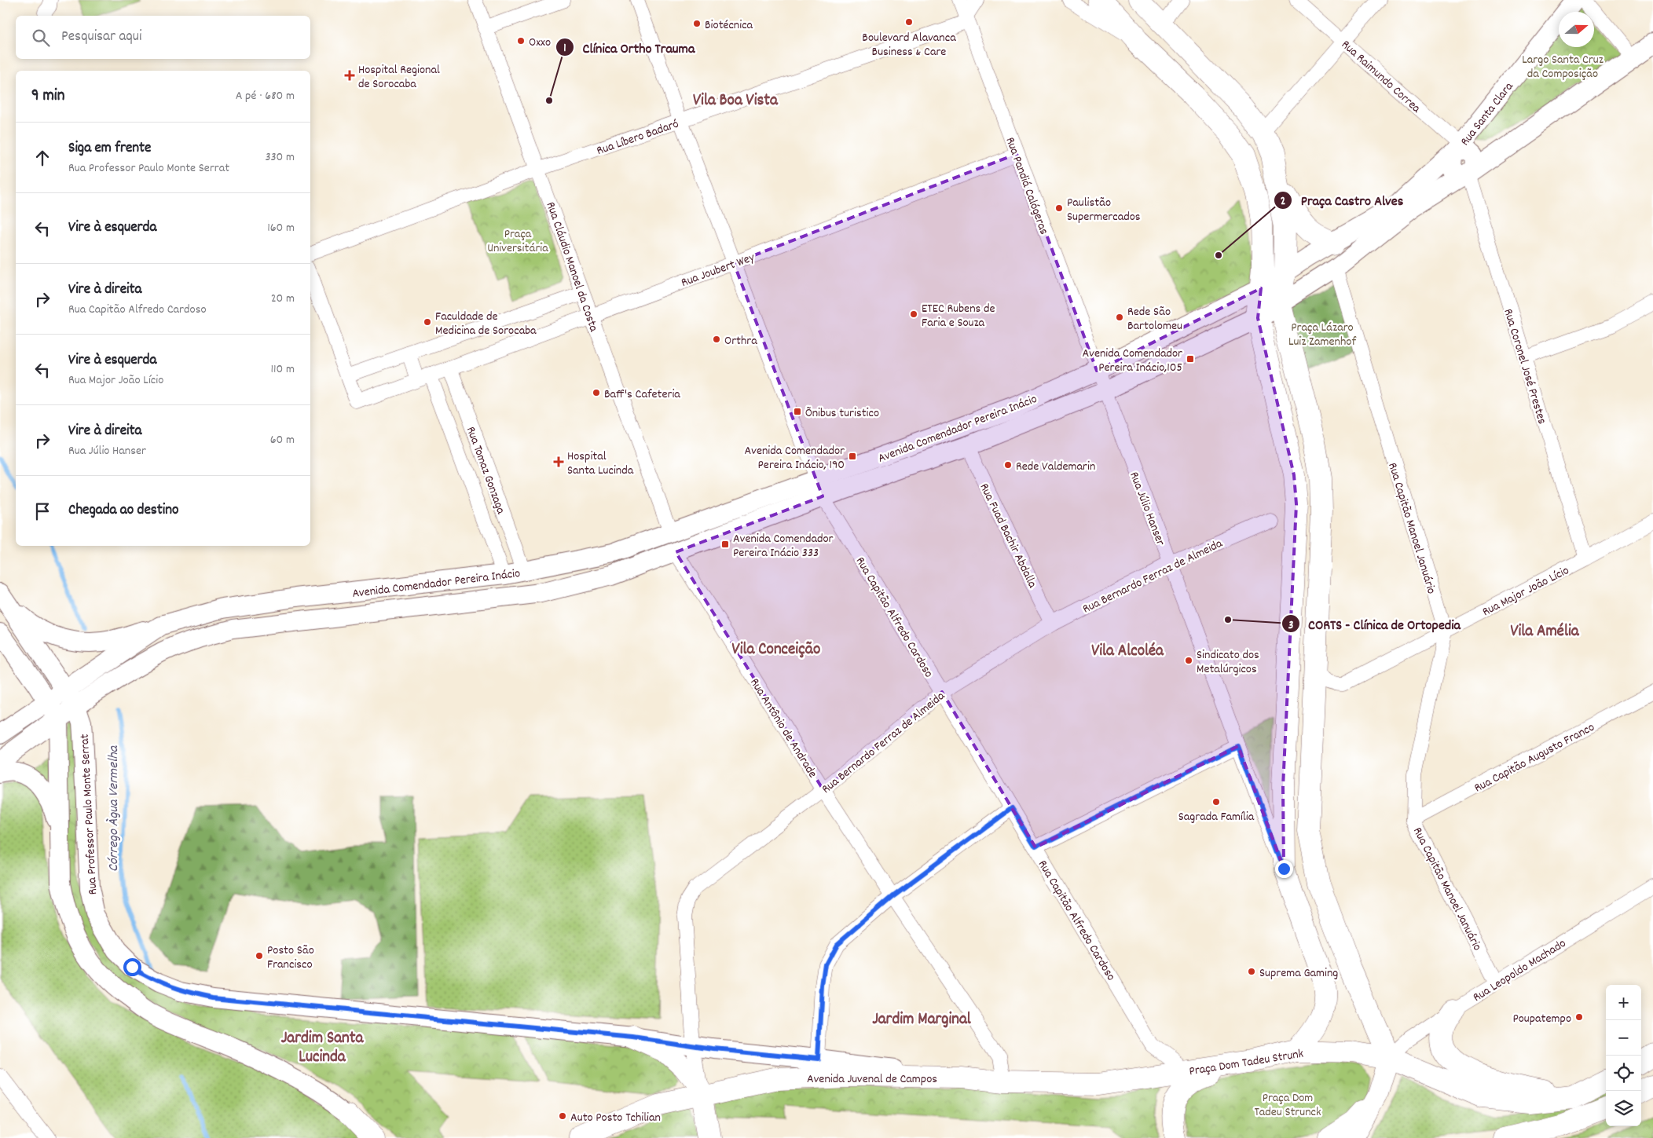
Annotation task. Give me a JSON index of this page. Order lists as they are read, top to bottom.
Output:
{
  "streets": {
    "main road": [
      "Rua Santa Clara",
      "Avenida Comendador Pereira Inácio",
      "Rua Professor Paulo Monte Serrat",
      "Praça Dom Tadeu Strunk",
      "Avenida Juvenal de Campos"
    ],
    "street": [
      "Rua Raimundo Correa",
      "Rua Líbero Badaró",
      "Rua Pandiá Calógeras",
      "Rua Cláudio Manoel da Costa",
      "Rua Joubert Wey",
      "Rua Coronel José Prestes",
      "Rua Tomaz Gonzaga",
      "Rua Júlio Hanser",
      "Rua Capitão Manoel Januário",
      "Rua Fuad Bachir Abdalla",
      "Rua Bernardo Ferraz de Almeida",
      "Rua Major João Lício",
      "Rua Capitão Alfredo Cardoso",
      "Rua Antônio de Andrade",
      "Rua Capitão Augusto Franco",
      "Rua Leopoldo Machado"
    ]
  },
  "crossings": [
    ["Rua Raimundo Correa", "Rua Santa Clara"],
    ["Rua Santa Clara", "Avenida Comendador Pereira Inácio"],
    ["Rua Líbero Badaró", "Rua Pandiá Calógeras"],
    ["Rua Líbero Badaró", "Rua Cláudio Manoel da Costa"],
    ["Rua Líbero Badaró", "Rua Capitão Alfredo Cardoso"],
    ["Rua Pandiá Calógeras", "Rua Joubert Wey"],
    ["Rua Pandiá Calógeras", "Avenida Comendador Pereira Inácio"],
    ["Rua Cláudio Manoel da Costa", "Rua Joubert Wey"],
    ["Rua Cláudio Manoel da Costa", "Avenida Comendador Pereira Inácio"],
    ["Rua Joubert Wey", "Rua Tomaz Gonzaga"],
    ["Rua Joubert Wey", "Rua Capitão Alfredo Cardoso"],
    ["Rua Coronel José Prestes", "Avenida Comendador Pereira Inácio"],
    ["Rua Coronel José Prestes", "Rua Major João Lício"],
    ["Avenida Comendador Pereira Inácio", "Rua Tomaz Gonzaga"],
    ["Avenida Comendador Pereira Inácio", "Rua Júlio Hanser"],
    ["Avenida Comendador Pereira Inácio", "Rua Capitão Manoel Januário"],
    ["Avenida Comendador Pereira Inácio", "Rua Fuad Bachir Abdalla"],
    ["Avenida Comendador Pereira Inácio", "Rua Capitão Alfredo Cardoso"],
    ["Avenida Comendador Pereira Inácio", "Rua Antônio de Andrade"],
    ["Avenida Comendador Pereira Inácio", "Rua Professor Paulo Monte Serrat"],
    ["Rua Júlio Hanser", "Rua Bernardo Ferraz de Almeida"],
    ["Rua Capitão Manoel Januário", "Rua Major João Lício"],
    ["Rua Capitão Manoel Januário", "Rua Capitão Augusto Franco"],
    ["Rua Capitão Manoel Januário", "Rua Leopoldo Machado"],
    ["Rua Fuad Bachir Abdalla", "Rua Bernardo Ferraz de Almeida"],
    ["Rua Bernardo Ferraz de Almeida", "Rua Capitão Alfredo Cardoso"],
    ["Rua Bernardo Ferraz de Almeida", "Rua Antônio de Andrade"],
    ["Rua Bernardo Ferraz de Almeida", "Rua Professor Paulo Monte Serrat"],
    ["Rua Bernardo Ferraz de Almeida", "Avenida Juvenal de Campos"],
    ["Rua Capitão Alfredo Cardoso", "Praça Dom Tadeu Strunk"],
    ["Rua Capitão Alfredo Cardoso", "Avenida Juvenal de Campos"],
    ["Rua Antônio de Andrade", "Avenida Juvenal de Campos"],
    ["Rua Professor Paulo Monte Serrat", "Avenida Juvenal de Campos"],
    ["Rua Leopoldo Machado", "Praça Dom Tadeu Strunk"],
    ["Praça Dom Tadeu Strunk", "Avenida Juvenal de Campos"]
  ],
  "districts": [
    "Vila Boa Vista",
    "Vila Amélia",
    "Vila Conceição",
    "Vila Alcoléa",
    "Jardim Marginal",
    "Jardim Santa Lucinda"
  ],
  "water": ["Córrego Àgua Vermelha"],
  "parks": [
    "Largo Santa Cruz da Composição",
    "Praça Universitária",
    "Praça Lázaro Luiz Zamenhof",
    "Praça Dom Tadeu Strunck"
  ],
  "places": {
    "other": [
      "Boulevard Alavanca Business & Care",
      "Biotécnica",
      "Oxxo",
      "Clínica Ortho Trauma",
      "Paulistão Supermercados",
      "Praça Castro Alves",
      "ETEC Rubens de Faria e Souza",
      "Rede São Bartolomeu",
      "Faculdade de Medicina de Sorocaba",
      "Orthra",
      "Baff's Cafeteria",
      "Rede Valdemarin",
      "CORTS - Clínica de Ortopedia",
      "Sindicato dos Metalúrgicos",
      "Sagrada Família",
      "Posto São Francisco",
      "Suprema Gaming",
      "Poupatempo",
      "Auto Posto Tchilian"
    ],
    "health": ["Hospital Regional de Sorocaba", "Hospital Santa Lucinda"],
    "transit": [
      "Avenida Comendador Pereira Inácio,105",
      "Õnibus turistico",
      "Avenida Comendador Pereira Inácio, 190",
      "Avenida Comendador Pereira Inácio 333"
    ]
  },
  "north": "right",
  "page": {
    "search": "Pesquisar aqui",
    "heading": ["9 min", "A pé · 680 m"],
    "list": [
      ["Siga em frente", "Rua Professor Paulo Monte Serrat", "330 m"],
      ["Vire à esquerda", "160 m"],
      ["Vire à direita", "Rua Capitão Alfredo Cardoso", "20 m"],
      ["Vire à esquerda", "Rua Major João Lício", "110 m"],
      ["Vire à direita", "Rua Júlio Hanser", "60 m"],
      "Chegada ao destino"
    ],
    "map_buttons": ["+", "−"]
  }
}
